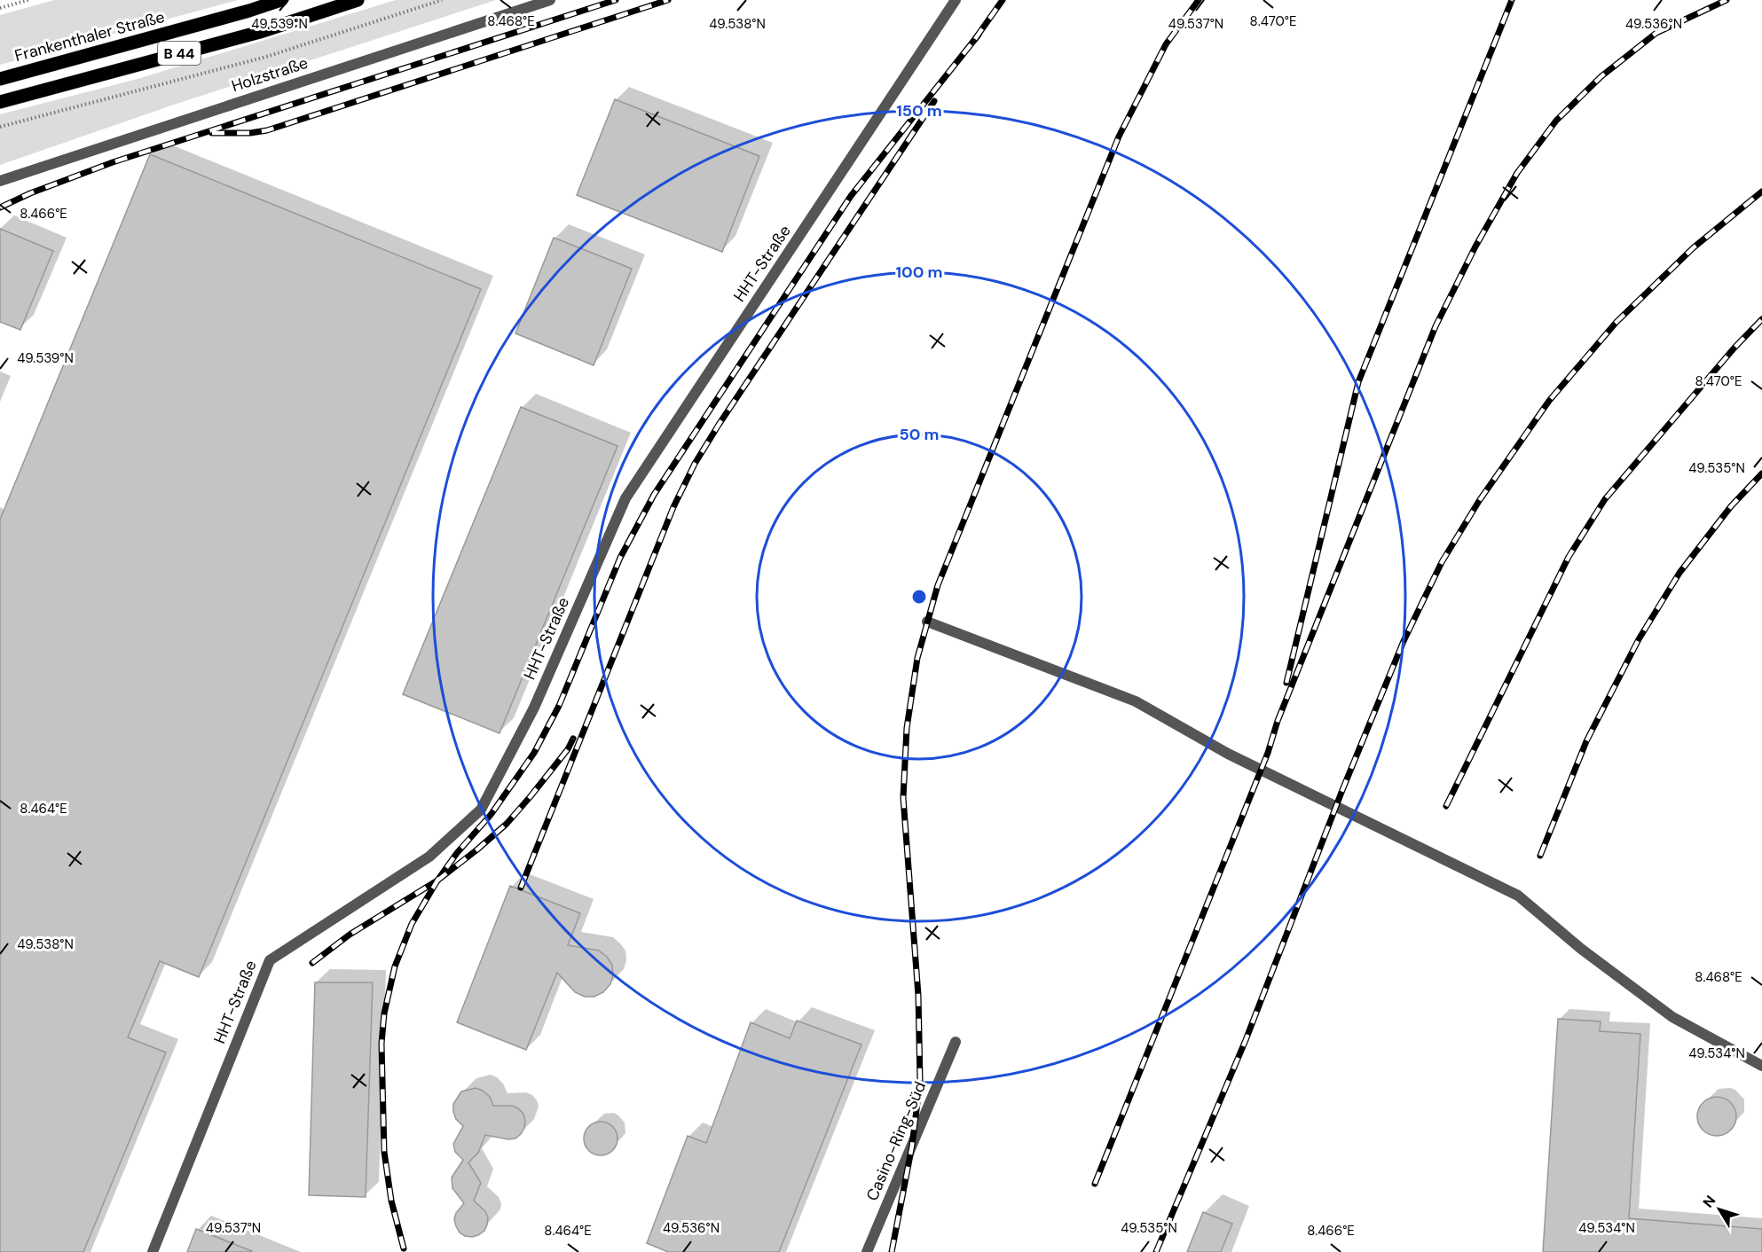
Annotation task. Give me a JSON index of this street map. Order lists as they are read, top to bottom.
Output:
{
  "streets": {
    "main road": ["Frankenthaler Straße", "B 44"],
    "lane": ["Holzstraße", "HHT-Straße", "Casino-Ring-Süd"]
  },
  "north": "top left",
  "coordinates": [
    "8.468°E",
    "8.470°E",
    "49.539°N",
    "49.538°N",
    "49.537°N",
    "49.536°N",
    "8.466°E",
    "49.535°N",
    "8.464°E",
    "49.534°N"
  ],
  "rings": ["150 m", "100 m", "50 m"]
}
